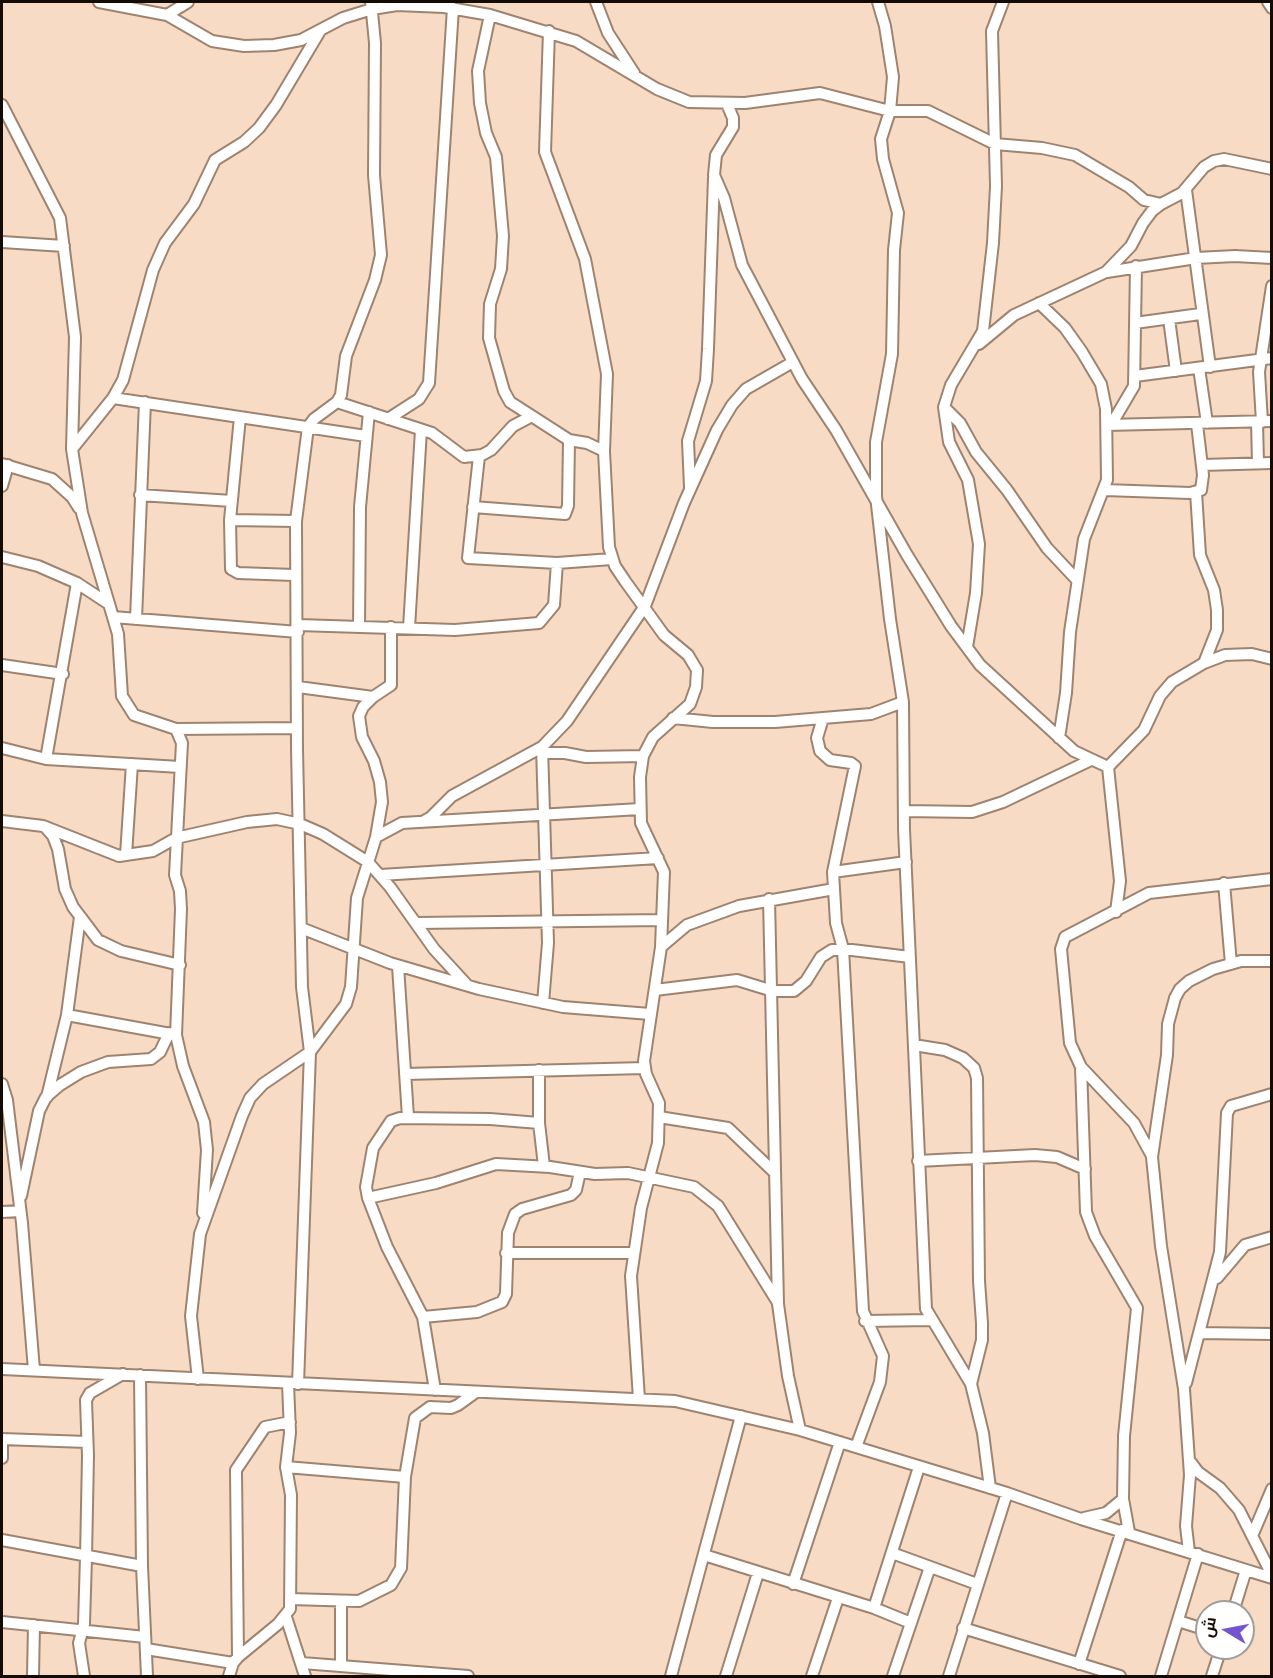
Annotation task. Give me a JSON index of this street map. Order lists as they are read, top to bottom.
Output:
{
  "north": "left"
}
